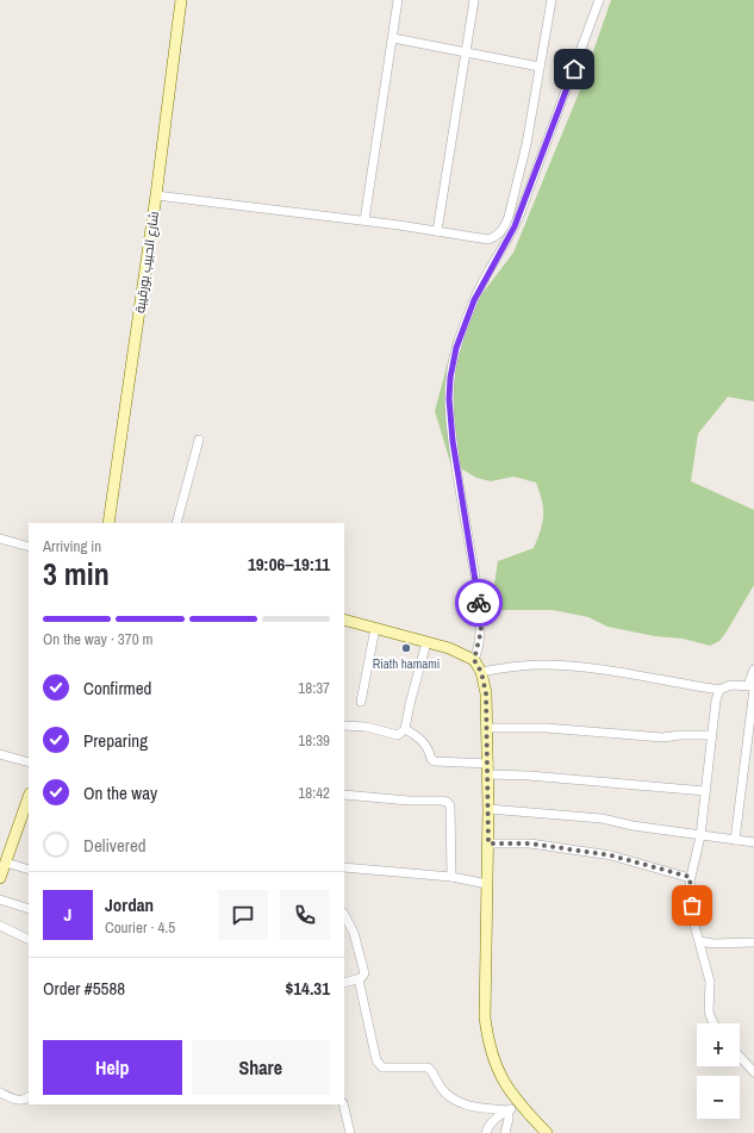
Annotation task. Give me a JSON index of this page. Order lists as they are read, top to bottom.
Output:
{
  "streets": {
    "main road": ["شارع الحبيب بورقيبة"]
  },
  "places": ["Riath hamami"],
  "page": {
    "heading": ["3 min", "Arriving in", "19:06–19:11"],
    "panel": [
      "Jordan",
      "Courier · 4.5",
      "Order #5588",
      "$14.31"
    ],
    "bar": "On the way · 370 m",
    "list": [
      ["Confirmed", "18:37"],
      ["Preparing", "18:39"],
      ["On the way", "18:42"],
      "Delivered"
    ],
    "round": "J",
    "map_buttons": ["+", "−"],
    "buttons": ["Help", "Share"]
  }
}
